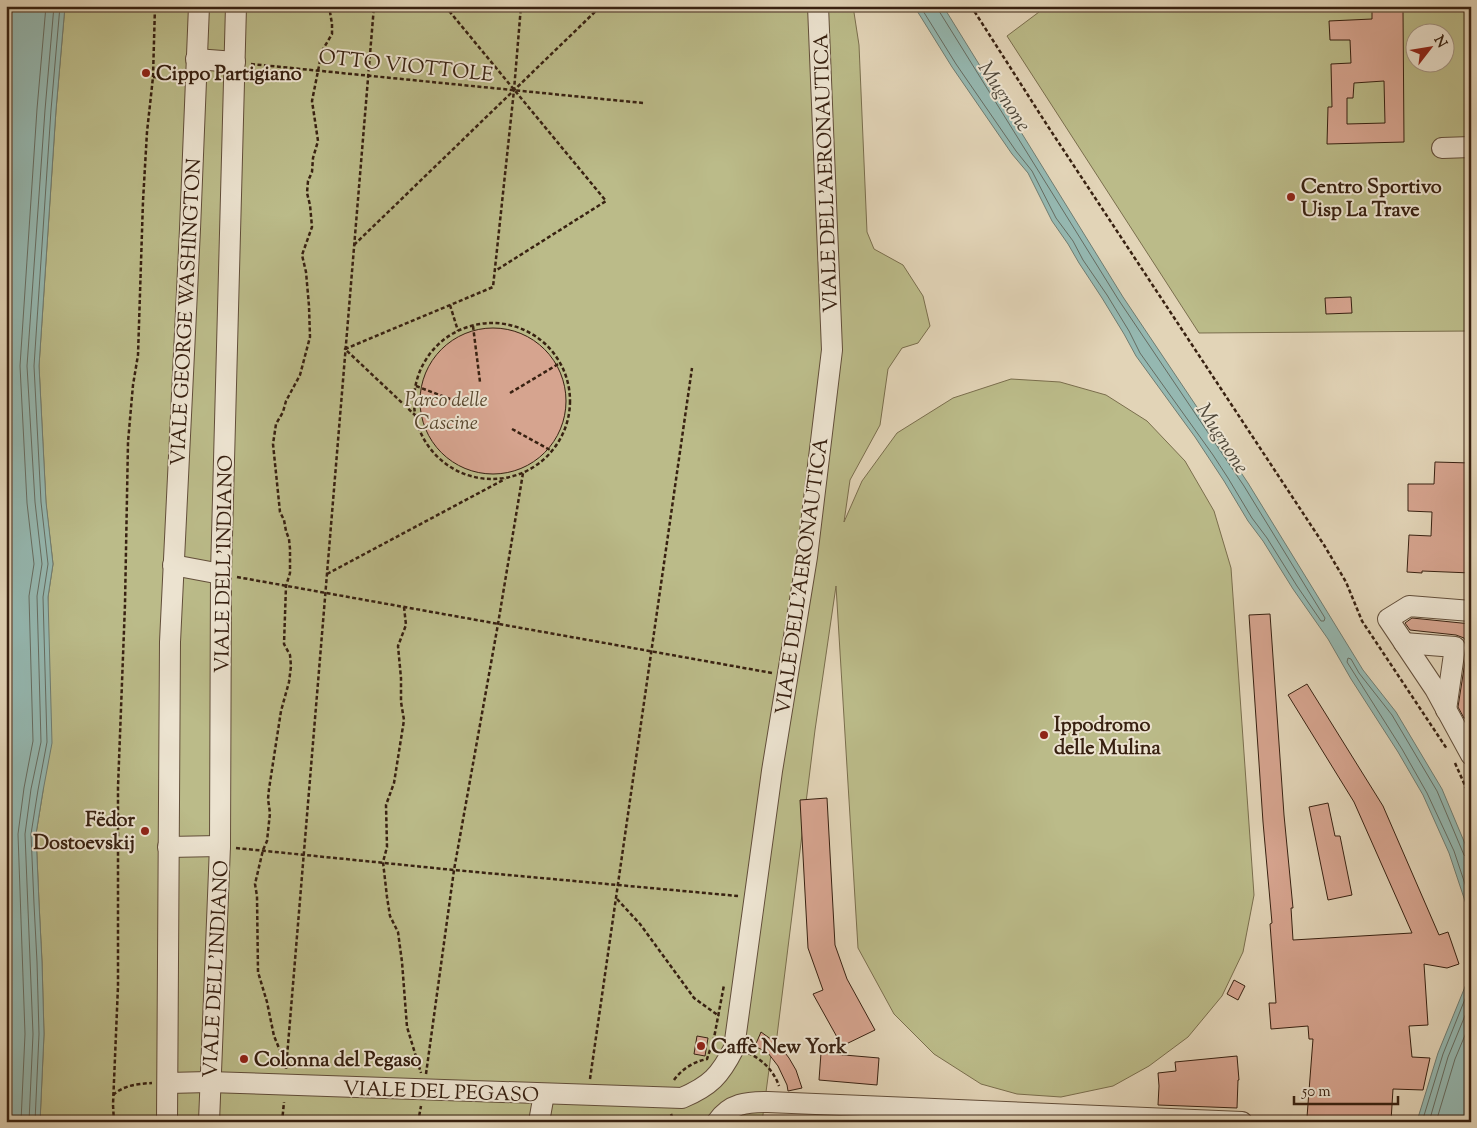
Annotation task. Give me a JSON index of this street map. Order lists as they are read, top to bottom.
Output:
{
  "streets": {
    "street": [
      "VIALE DELL'AERONAUTICA",
      "VIALE GEORGE WASHINGTON",
      "VIALE DELL'INDIANO",
      "VIALE DEL PEGASO"
    ],
    "path": ["OTTO VIOTTOLE"]
  },
  "crossings": [
    ["OTTO VIOTTOLE", "VIALE DELL'INDIANO"],
    ["VIALE DELL'AERONAUTICA", "VIALE DEL PEGASO"],
    ["VIALE GEORGE WASHINGTON", "VIALE DEL PEGASO"],
    ["VIALE DELL'INDIANO", "VIALE DEL PEGASO"]
  ],
  "water": ["Mugnone"],
  "parks": ["Parco delle Cascine"],
  "places": [
    "Cippo Partigiano",
    "Centro Sportivo Uisp La Trave",
    "Ippodromo delle Mulina",
    "Fëdor Dostoevskij",
    "Caffè New York",
    "Colonna del Pegaso"
  ],
  "scale_bar": "50 m",
  "north": "top right"
}
